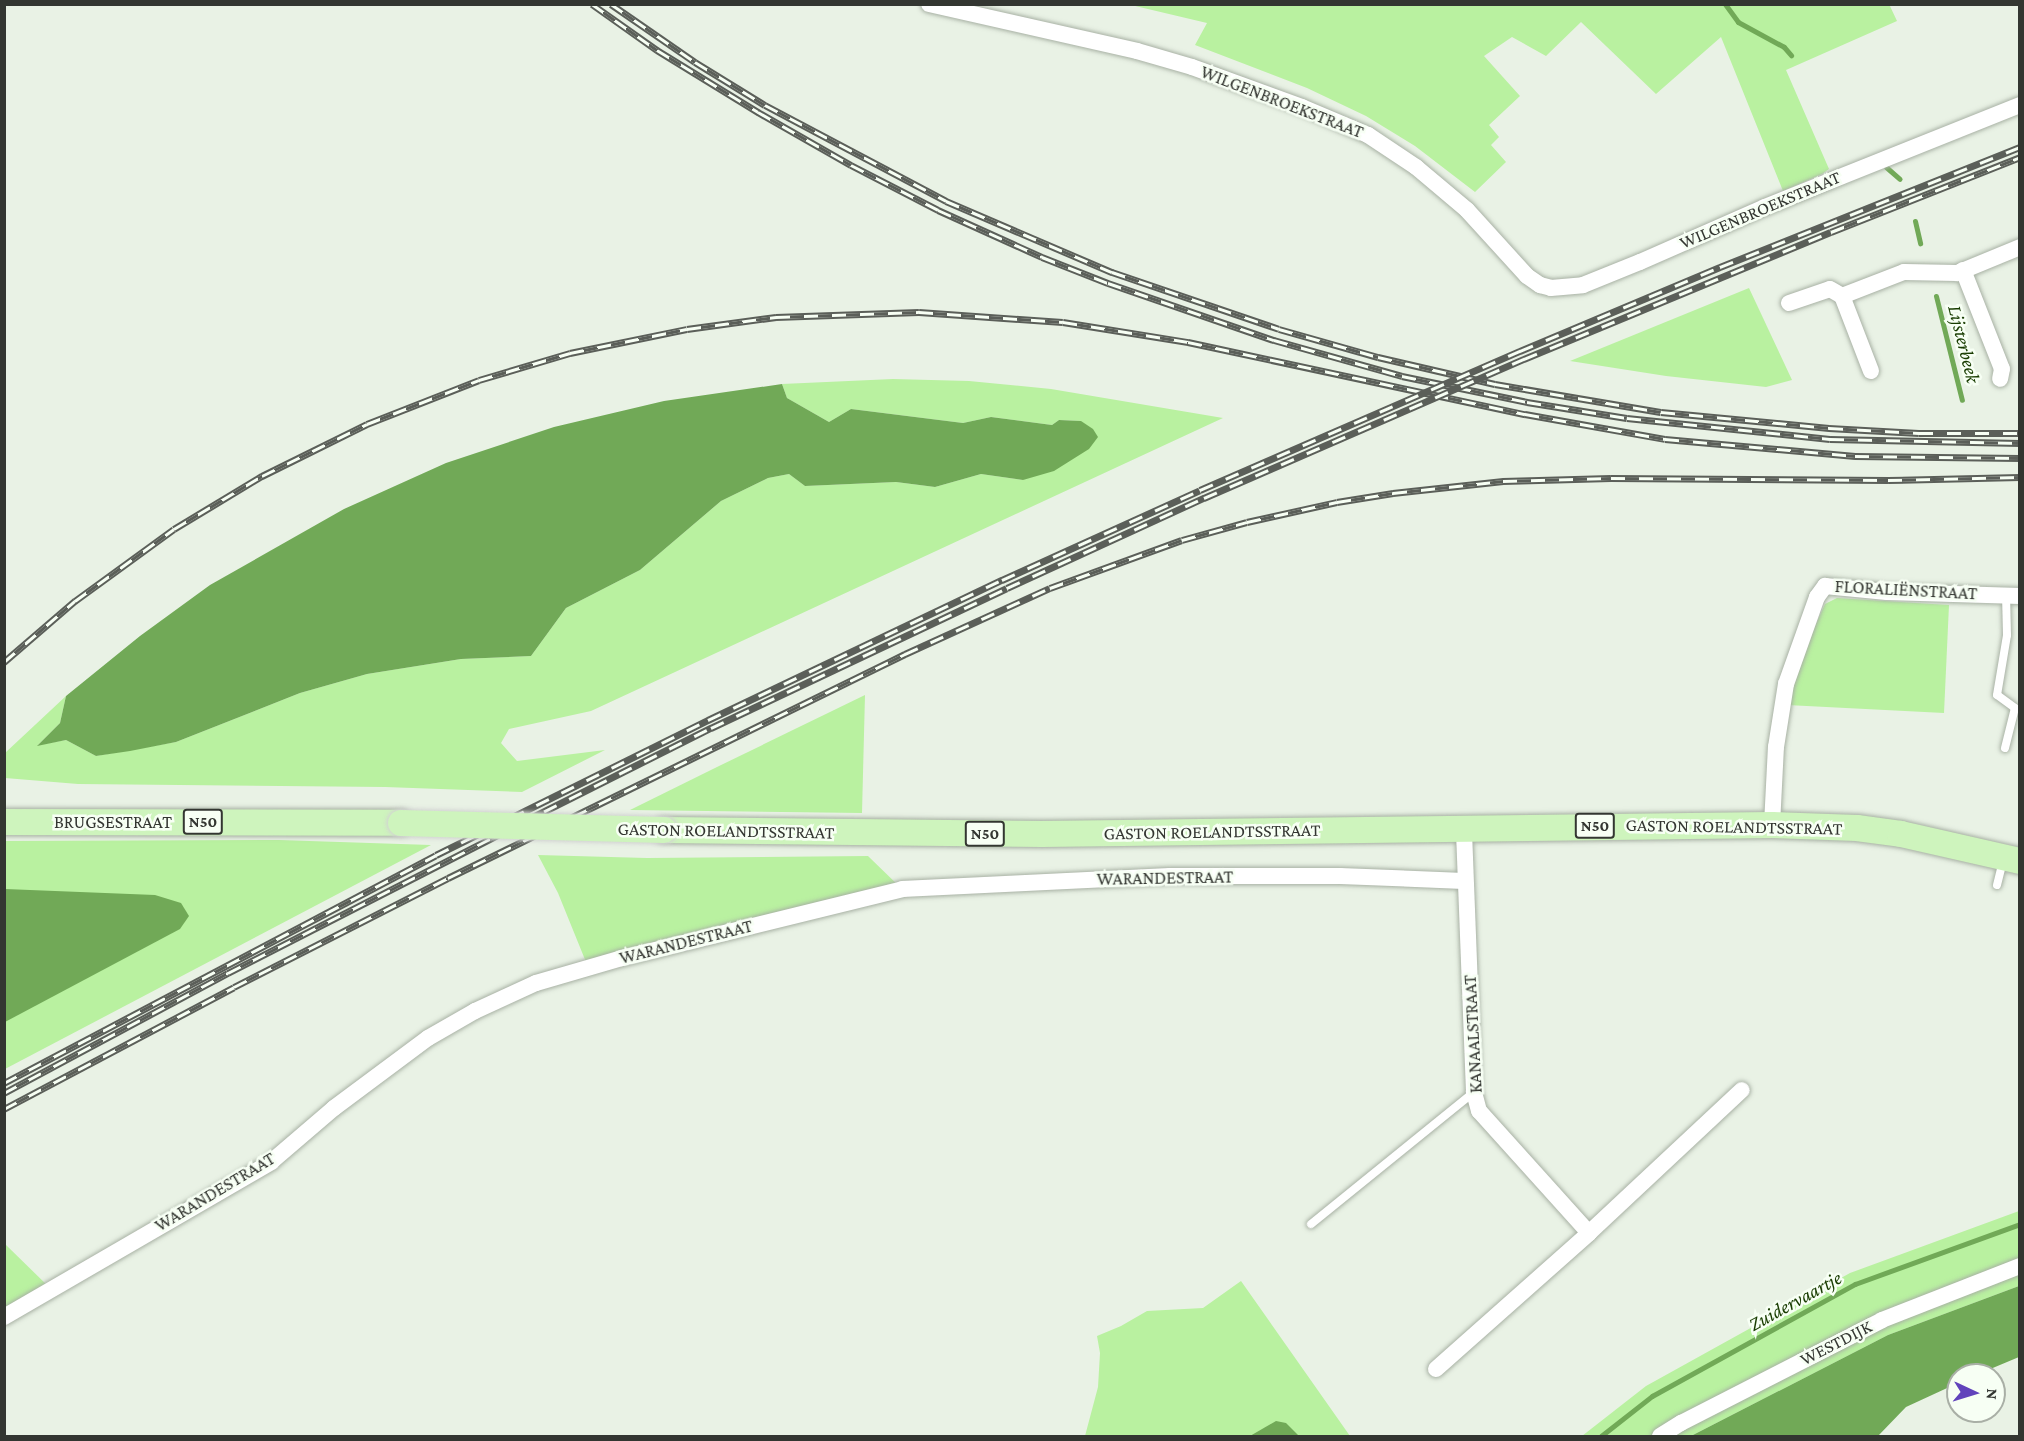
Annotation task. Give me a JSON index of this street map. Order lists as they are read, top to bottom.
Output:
{
  "streets": {
    "main road": ["BRUGSESTRAAT", "N50", "GASTON ROELANDTSSTRAAT"],
    "street": [
      "WILGENBROEKSTRAAT",
      "FLORALIËNSTRAAT",
      "WARANDESTRAAT",
      "KANAALSTRAAT",
      "WESTDIJK"
    ]
  },
  "crossings": [
    ["FLORALIËNSTRAAT", "GASTON ROELANDTSSTRAAT"],
    ["BRUGSESTRAAT", "GASTON ROELANDTSSTRAAT"],
    ["GASTON ROELANDTSSTRAAT", "KANAALSTRAAT"],
    ["WARANDESTRAAT", "KANAALSTRAAT"]
  ],
  "water": ["Lijsterbeek", "Zuidervaartje"],
  "north": "right"
}
